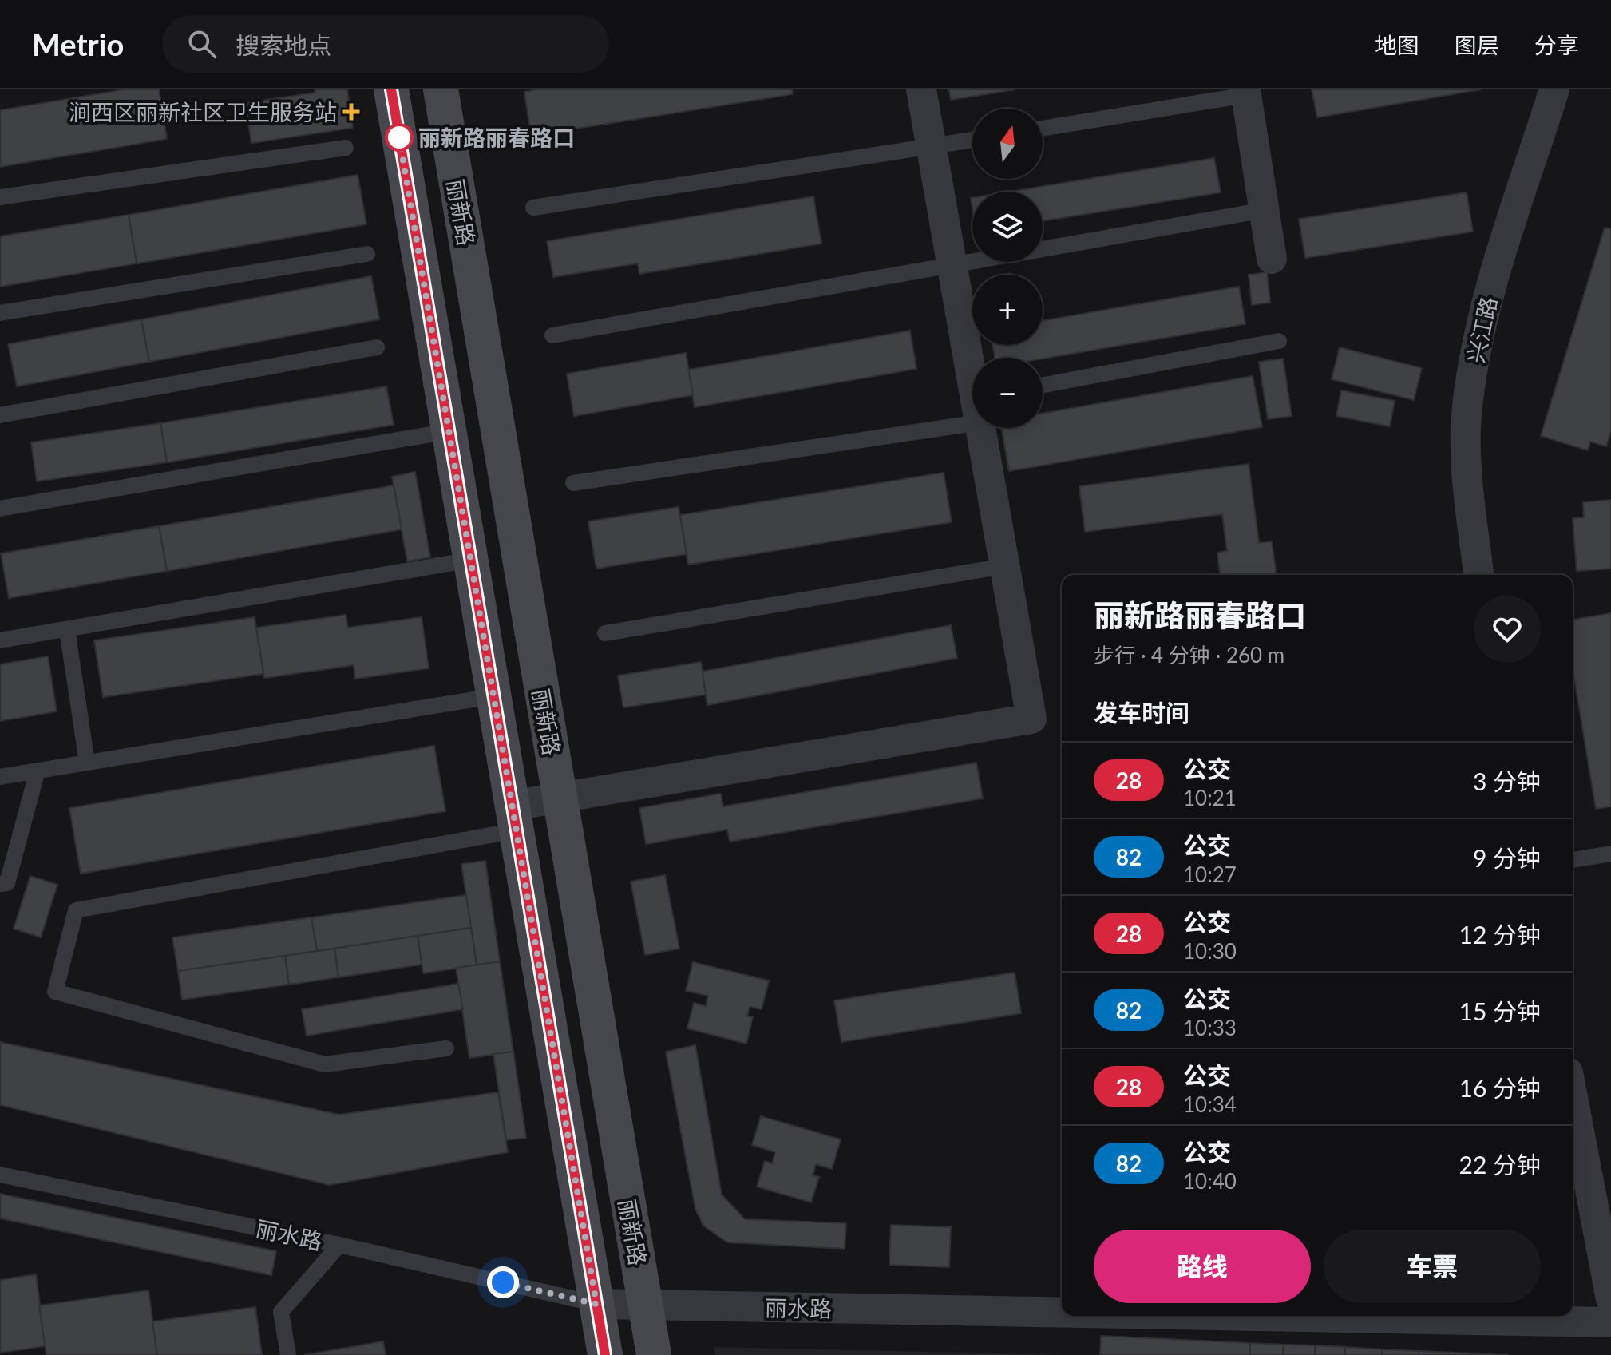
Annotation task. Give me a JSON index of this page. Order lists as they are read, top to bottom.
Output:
{
  "streets": {
    "main road": ["丽新路"],
    "street": ["兴江路", "丽水路"]
  },
  "crossings": [
    ["丽新路", "丽水路"]
  ],
  "places": {
    "health": ["涧西区丽新社区卫生服务站"],
    "other": ["丽新路丽春路口"]
  },
  "lines": ["bus line 28"],
  "north": "top",
  "page": {
    "header": "Metrio",
    "search": "搜索地点",
    "nav": ["地图", "图层", "分享"],
    "map_buttons": ["+", "−"],
    "heading": [
      ["丽新路丽春路口", "步行 · 4 分钟 · 260 m"],
      "发车时间"
    ],
    "list": [
      {
        "mark": "28",
        "name": "公交",
        "note": "10:21",
        "value": "3 分钟"
      },
      {
        "mark": "82",
        "name": "公交",
        "note": "10:27",
        "value": "9 分钟"
      },
      {
        "mark": "28",
        "name": "公交",
        "note": "10:30",
        "value": "12 分钟"
      },
      {
        "mark": "82",
        "name": "公交",
        "note": "10:33",
        "value": "15 分钟"
      },
      {
        "mark": "28",
        "name": "公交",
        "note": "10:34",
        "value": "16 分钟"
      },
      {
        "mark": "82",
        "name": "公交",
        "note": "10:40",
        "value": "22 分钟"
      }
    ],
    "buttons": ["路线", "车票"]
  }
}
